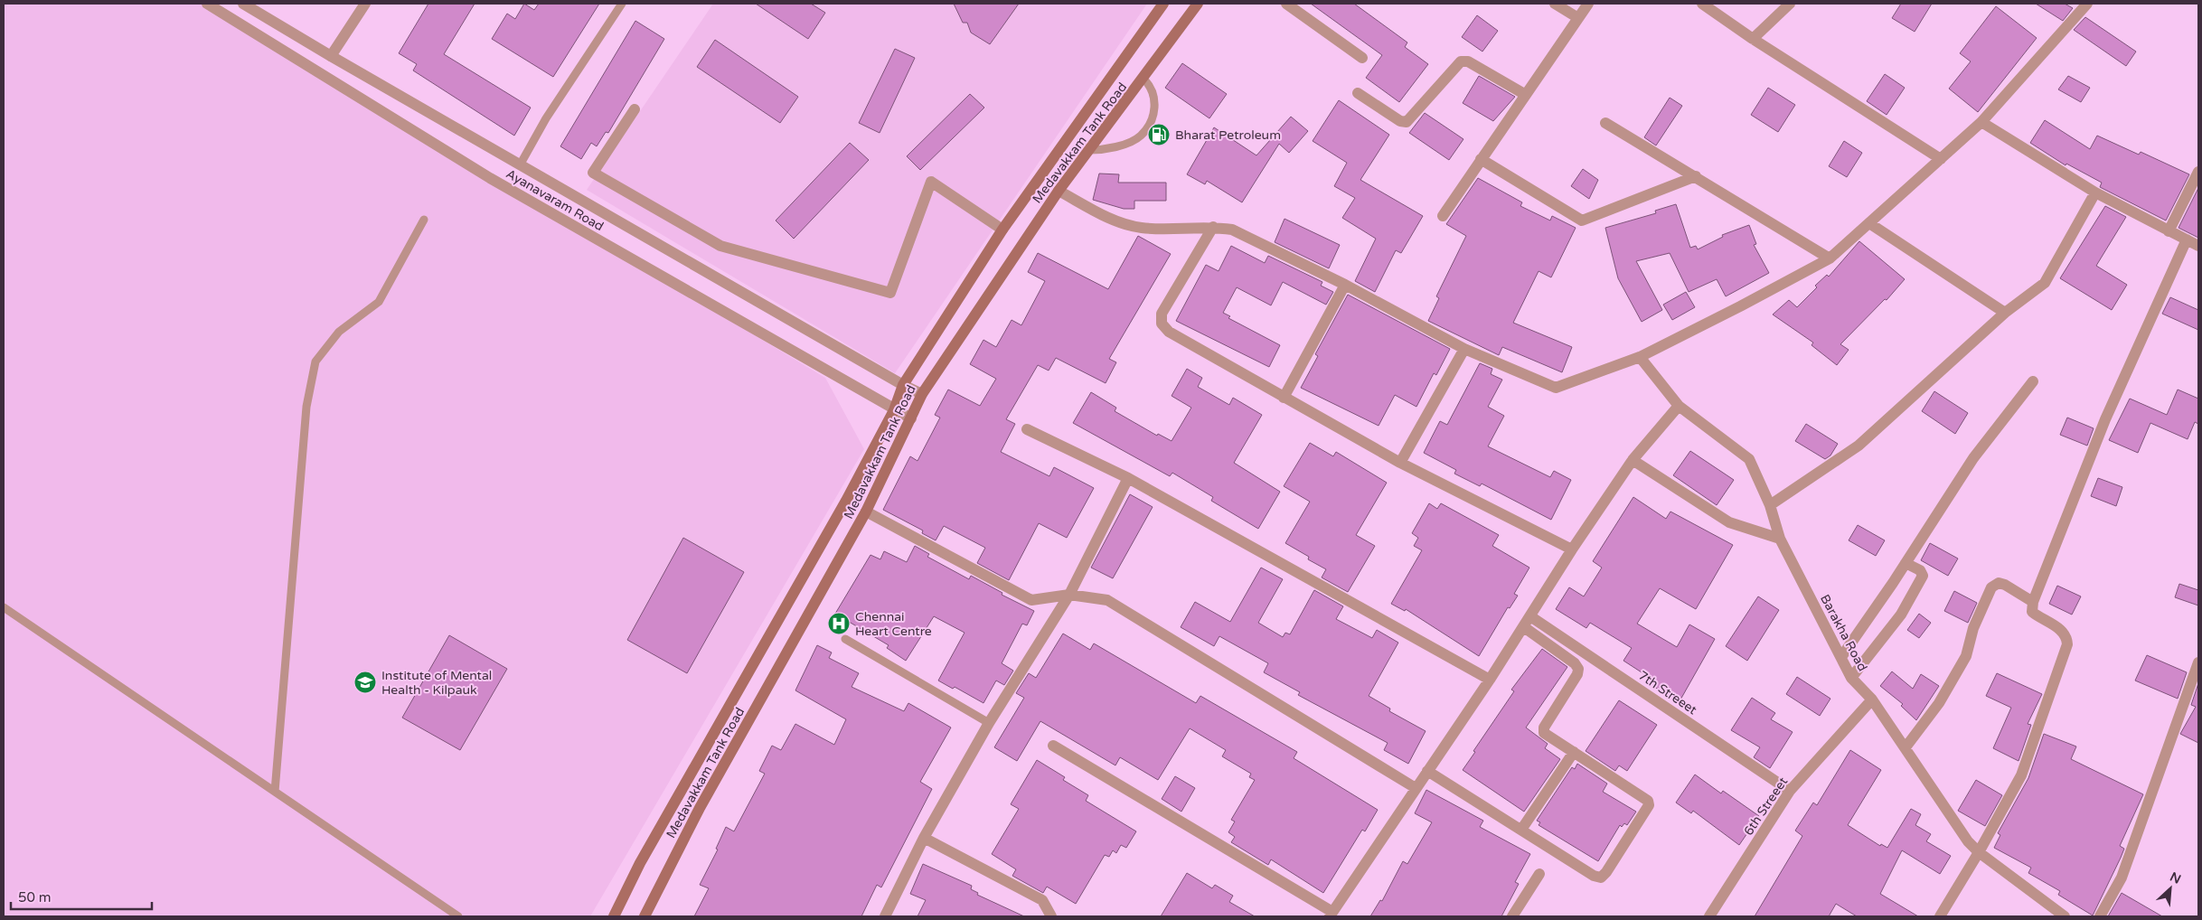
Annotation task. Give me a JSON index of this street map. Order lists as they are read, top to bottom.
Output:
{
  "streets": {
    "main road": ["Medavakkam Tank Road"],
    "street": [
      "Ayanavaram Road",
      "Barakha Road",
      "7th Streeet",
      "6th Streeet"
    ]
  },
  "crossings": [
    ["Medavakkam Tank Road", "Ayanavaram Road"],
    ["Barakha Road", "6th Streeet"],
    ["7th Streeet", "6th Streeet"]
  ],
  "places": {
    "fuel station": ["Bharat Petroleum"],
    "hospital": ["Chennai Heart Centre"],
    "school or university": ["Institute of Mental Health - Kilpauk"]
  },
  "scale_bar": "50 m",
  "north": "top right"
}
